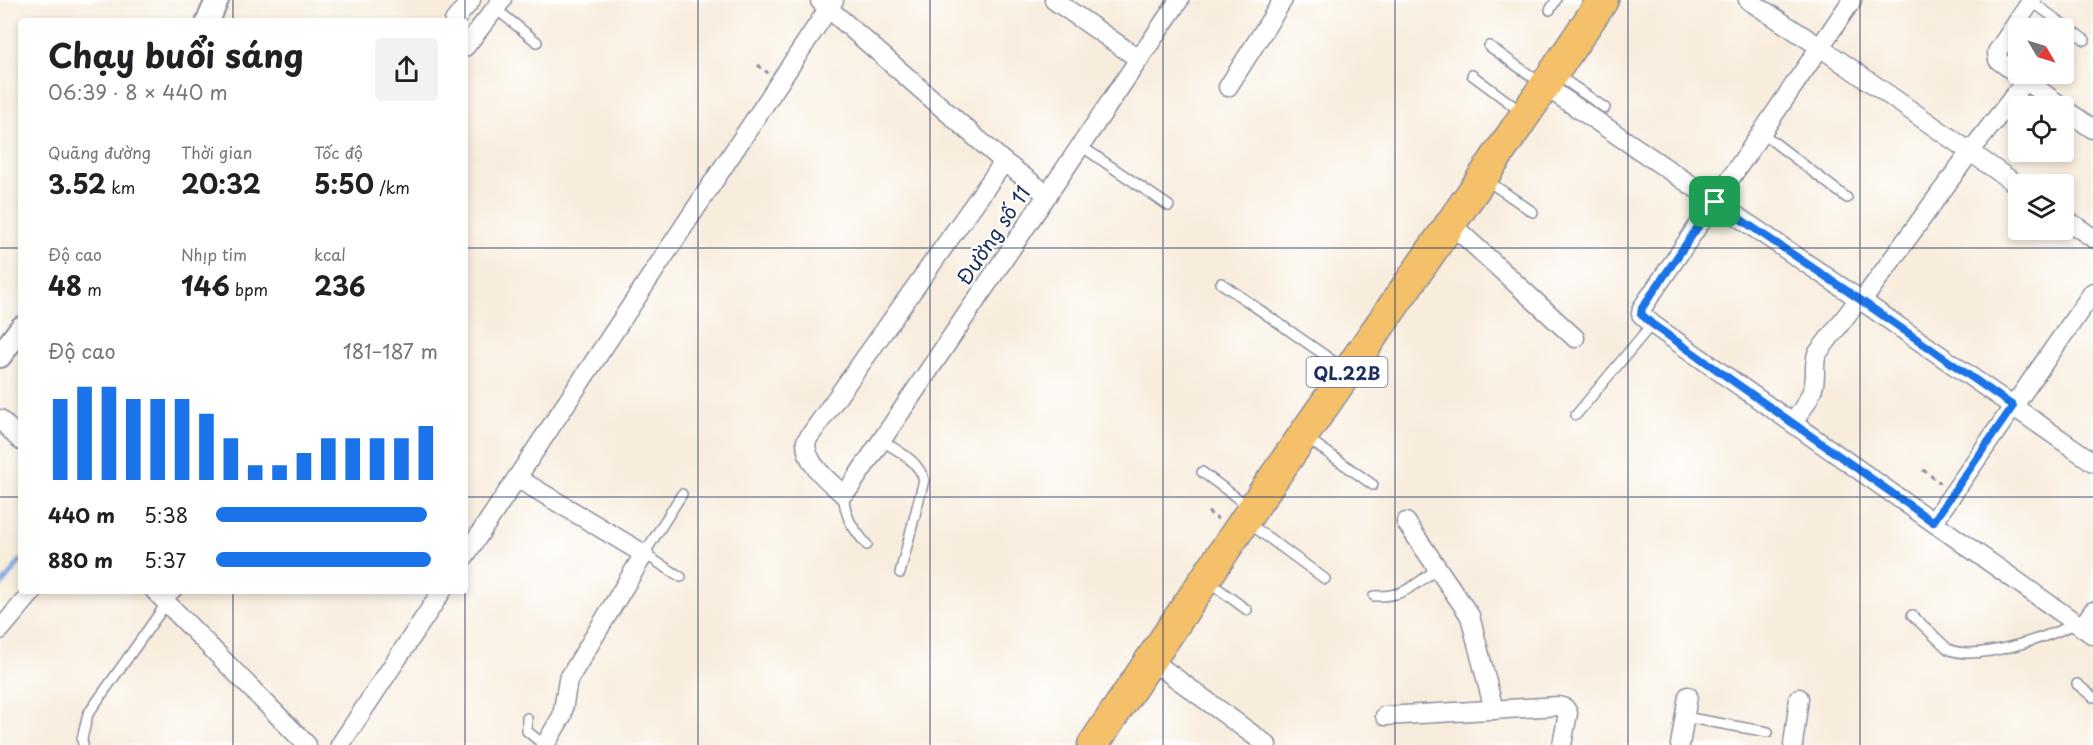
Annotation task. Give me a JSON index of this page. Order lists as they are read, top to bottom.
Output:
{
  "streets": {
    "highway": ["QL.22B"],
    "street": ["Đường số 11"]
  },
  "north": "bottom right",
  "page": {
    "heading": ["Chạy buổi sáng", "06:39 · 8 × 440 m"],
    "stats": [
      ["Quãng đường", "3.52 km"],
      ["Thời gian", "20:32"],
      ["Tốc độ", "5:50 /km"],
      ["Độ cao", "48 m"],
      ["Nhịp tim", "146 bpm"],
      ["kcal", "236"]
    ],
    "chart": ["Độ cao", "181–187 m"],
    "list": [
      {
        "name": "440 m",
        "note": "5:38"
      },
      {
        "name": "880 m",
        "note": "5:37"
      }
    ]
  }
}
